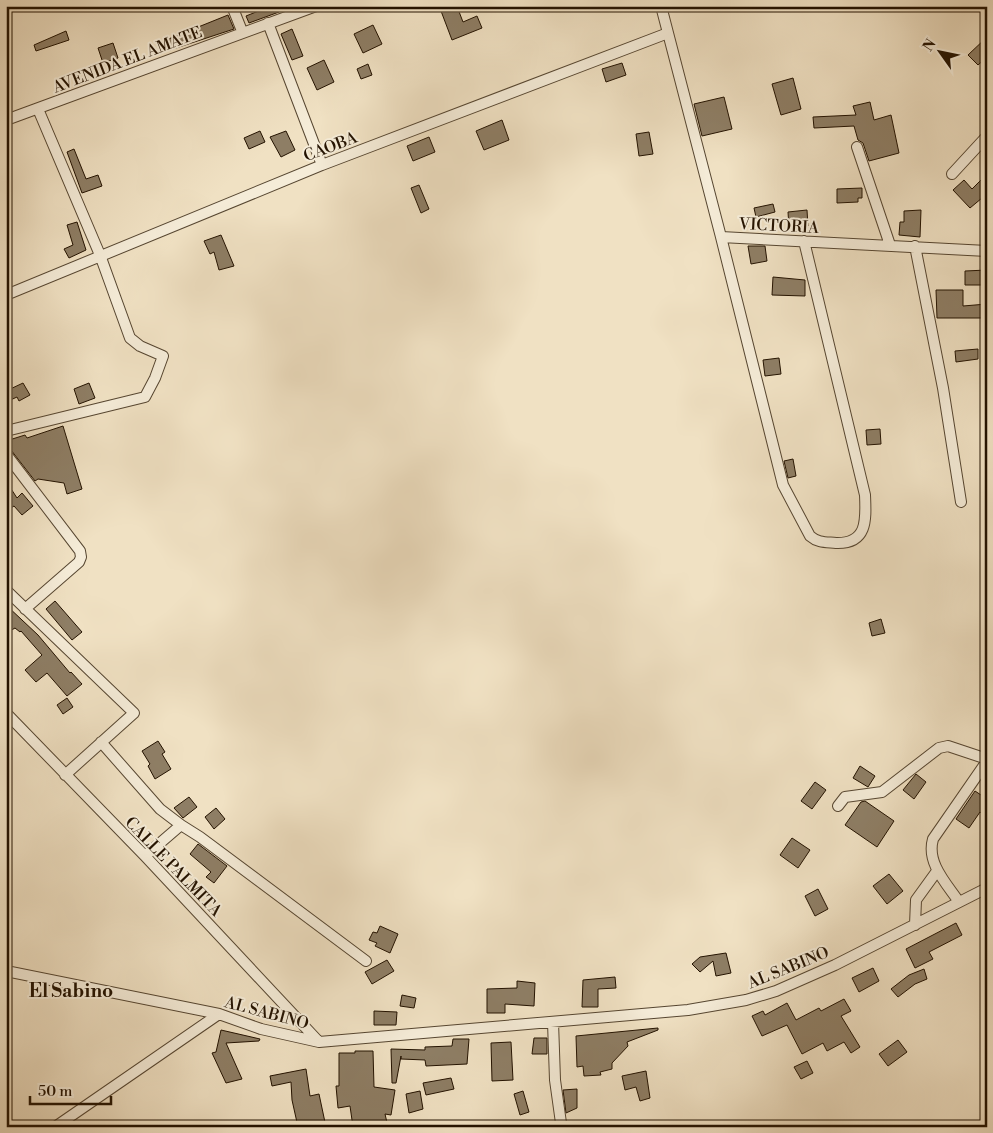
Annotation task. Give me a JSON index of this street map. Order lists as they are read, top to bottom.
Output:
{
  "streets": {
    "street": [
      "AVENIDA EL AMATE",
      "CAOBA",
      "VICTORIA",
      "CALLE PALMITA",
      "AL SABINO"
    ]
  },
  "crossings": [
    ["CAOBA", "VICTORIA"],
    ["CALLE PALMITA", "AL SABINO"]
  ],
  "districts": ["El Sabino"],
  "scale_bar": "50 m",
  "north": "top left"
}
